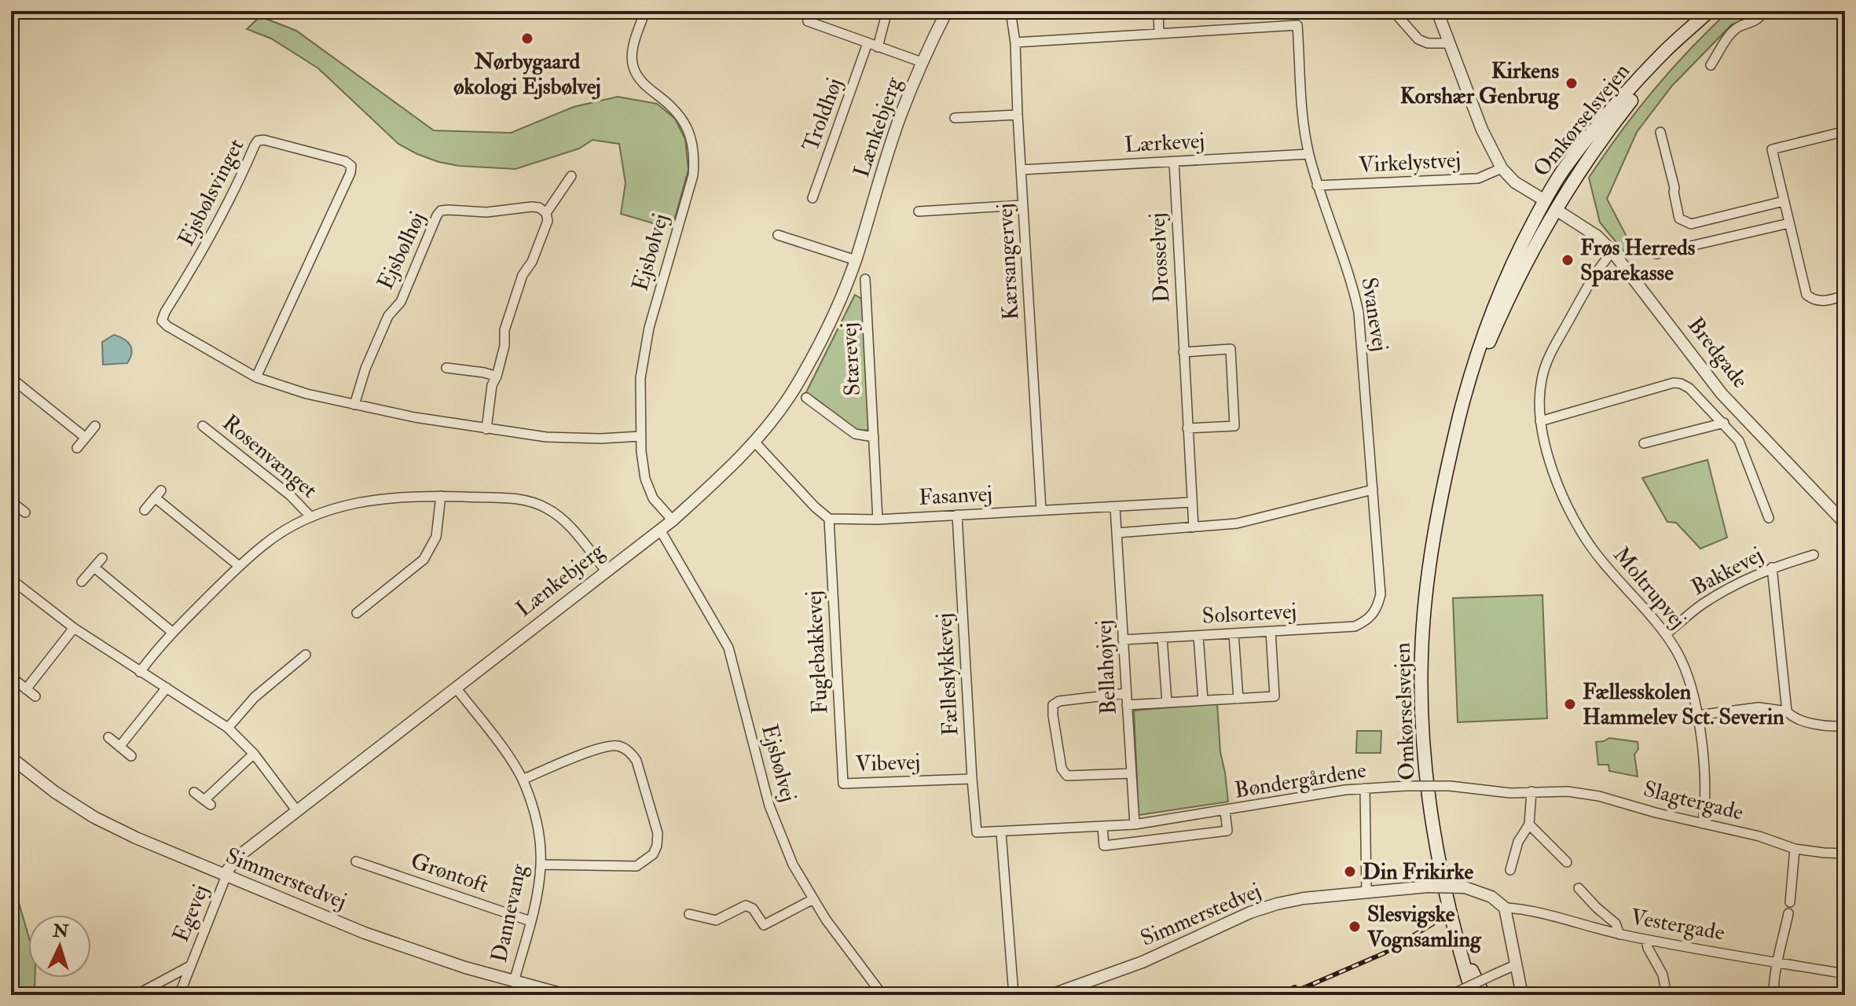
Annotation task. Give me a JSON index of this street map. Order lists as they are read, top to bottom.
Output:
{
  "streets": {
    "main road": ["Omkørselsvejen"],
    "street": [
      "Troldhøj",
      "Lænkebjerg",
      "Lærkevej",
      "Virkelystvej",
      "Ejsbølsvinget",
      "Ejsbølhøj",
      "Ejsbølvej",
      "Drosselvej",
      "Kærsangervej",
      "Svanevej",
      "Bredgade",
      "Stærevej",
      "Rosenvænget",
      "Fasanvej",
      "Bakkevej",
      "Moltrupvej",
      "Solsortevej",
      "Fuglebakkevej",
      "Bellahøjvej",
      "Fælleslykkevej",
      "Vibevej",
      "Bøndergårdene",
      "Slagtergade",
      "Grøntoft",
      "Simmerstedvej",
      "Egevej",
      "Dannevang",
      "Vestergade"
    ]
  },
  "crossings": [
    ["Omkørselsvejen", "Bredgade"],
    ["Lænkebjerg", "Ejsbølvej"],
    ["Lænkebjerg", "Rosenvænget"],
    ["Lænkebjerg", "Simmerstedvej"],
    ["Lænkebjerg", "Egevej"],
    ["Lænkebjerg", "Dannevang"],
    ["Lærkevej", "Drosselvej"],
    ["Lærkevej", "Kærsangervej"],
    ["Lærkevej", "Svanevej"],
    ["Virkelystvej", "Svanevej"],
    ["Ejsbølsvinget", "Ejsbølhøj"],
    ["Ejsbølsvinget", "Ejsbølvej"],
    ["Drosselvej", "Fasanvej"],
    ["Kærsangervej", "Fasanvej"],
    ["Svanevej", "Solsortevej"],
    ["Bredgade", "Moltrupvej"],
    ["Stærevej", "Fasanvej"],
    ["Fasanvej", "Fuglebakkevej"],
    ["Fasanvej", "Bellahøjvej"],
    ["Fasanvej", "Fælleslykkevej"],
    ["Bakkevej", "Moltrupvej"],
    ["Moltrupvej", "Slagtergade"],
    ["Solsortevej", "Bellahøjvej"],
    ["Fuglebakkevej", "Vibevej"],
    ["Bellahøjvej", "Bøndergårdene"],
    ["Fælleslykkevej", "Vibevej"],
    ["Fælleslykkevej", "Bøndergårdene"],
    ["Bøndergårdene", "Slagtergade"],
    ["Grøntoft", "Dannevang"],
    ["Simmerstedvej", "Egevej"],
    ["Simmerstedvej", "Dannevang"],
    ["Simmerstedvej", "Vestergade"]
  ],
  "places": [
    "Nørbygaard økologi Ejsbølvej",
    "Kirkens Korshær Genbrug",
    "Frøs Herreds Sparekasse",
    "Fællesskolen Hammelev Sct. Severin",
    "Din Frikirke",
    "Slesvigske Vognsamling"
  ],
  "north": "top"
}
